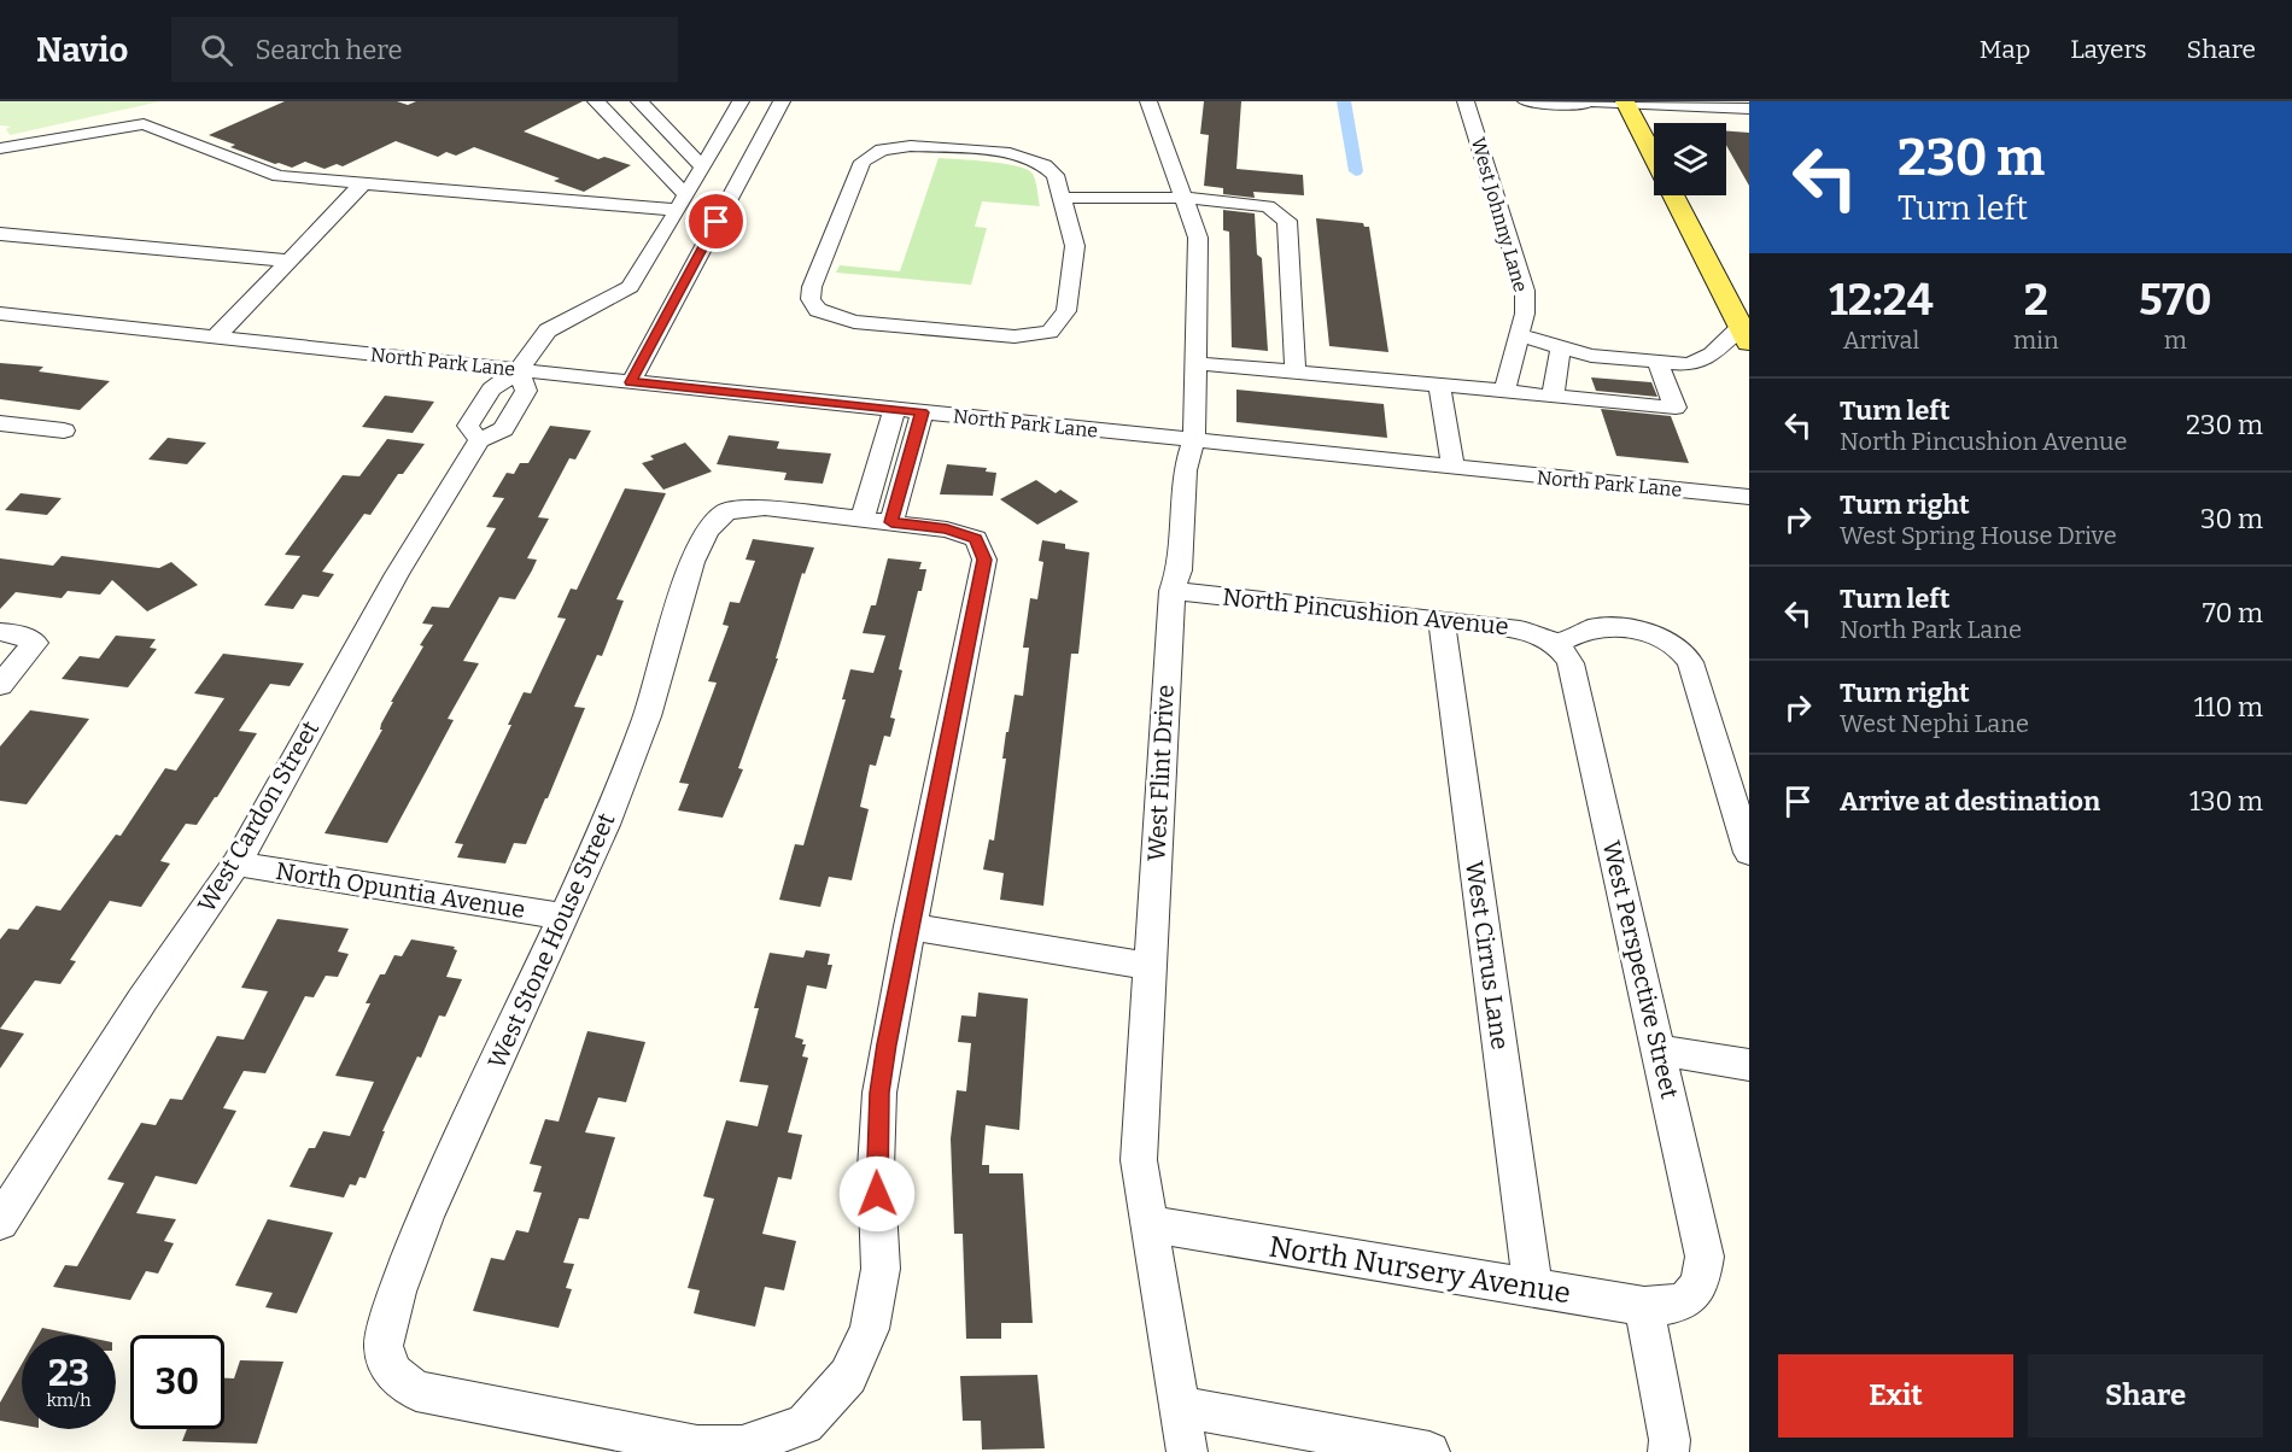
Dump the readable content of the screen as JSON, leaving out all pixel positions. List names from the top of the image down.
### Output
{
  "streets": {
    "street": [
      "West Johnny Lane",
      "North Park Lane",
      "North Pincushion Avenue",
      "West Flint Drive",
      "West Cardon Street",
      "North Opuntia Avenue",
      "West Stone House Street",
      "West Cirrus Lane",
      "West Perspective Street",
      "North Nursery Avenue"
    ]
  },
  "crossings": [
    ["North Park Lane", "West Flint Drive"],
    ["North Park Lane", "West Cardon Street"],
    ["North Pincushion Avenue", "West Flint Drive"],
    ["North Pincushion Avenue", "West Cirrus Lane"],
    ["North Pincushion Avenue", "West Perspective Street"],
    ["West Flint Drive", "North Nursery Avenue"],
    ["West Cardon Street", "North Opuntia Avenue"],
    ["North Opuntia Avenue", "West Stone House Street"],
    ["West Cirrus Lane", "North Nursery Avenue"],
    ["West Perspective Street", "North Nursery Avenue"]
  ],
  "page": {
    "header": "Navio",
    "search": "Search here",
    "nav": ["Map", "Layers", "Share"],
    "turn": ["230 m", "Turn left"],
    "eta": [
      "12:24",
      "Arrival",
      "2",
      "min",
      "570",
      "m"
    ],
    "list": [
      {
        "name": "Turn left",
        "note": "North Pincushion Avenue",
        "value": "230 m"
      },
      {
        "name": "Turn right",
        "note": "West Spring House Drive",
        "value": "30 m"
      },
      {
        "name": "Turn left",
        "note": "North Park Lane",
        "value": "70 m"
      },
      {
        "name": "Turn right",
        "note": "West Nephi Lane",
        "value": "110 m"
      },
      {
        "name": "Arrive at destination",
        "value": "130 m"
      }
    ],
    "speed": "23 km/h",
    "limit": "30",
    "buttons": ["Exit", "Share"]
  }
}
